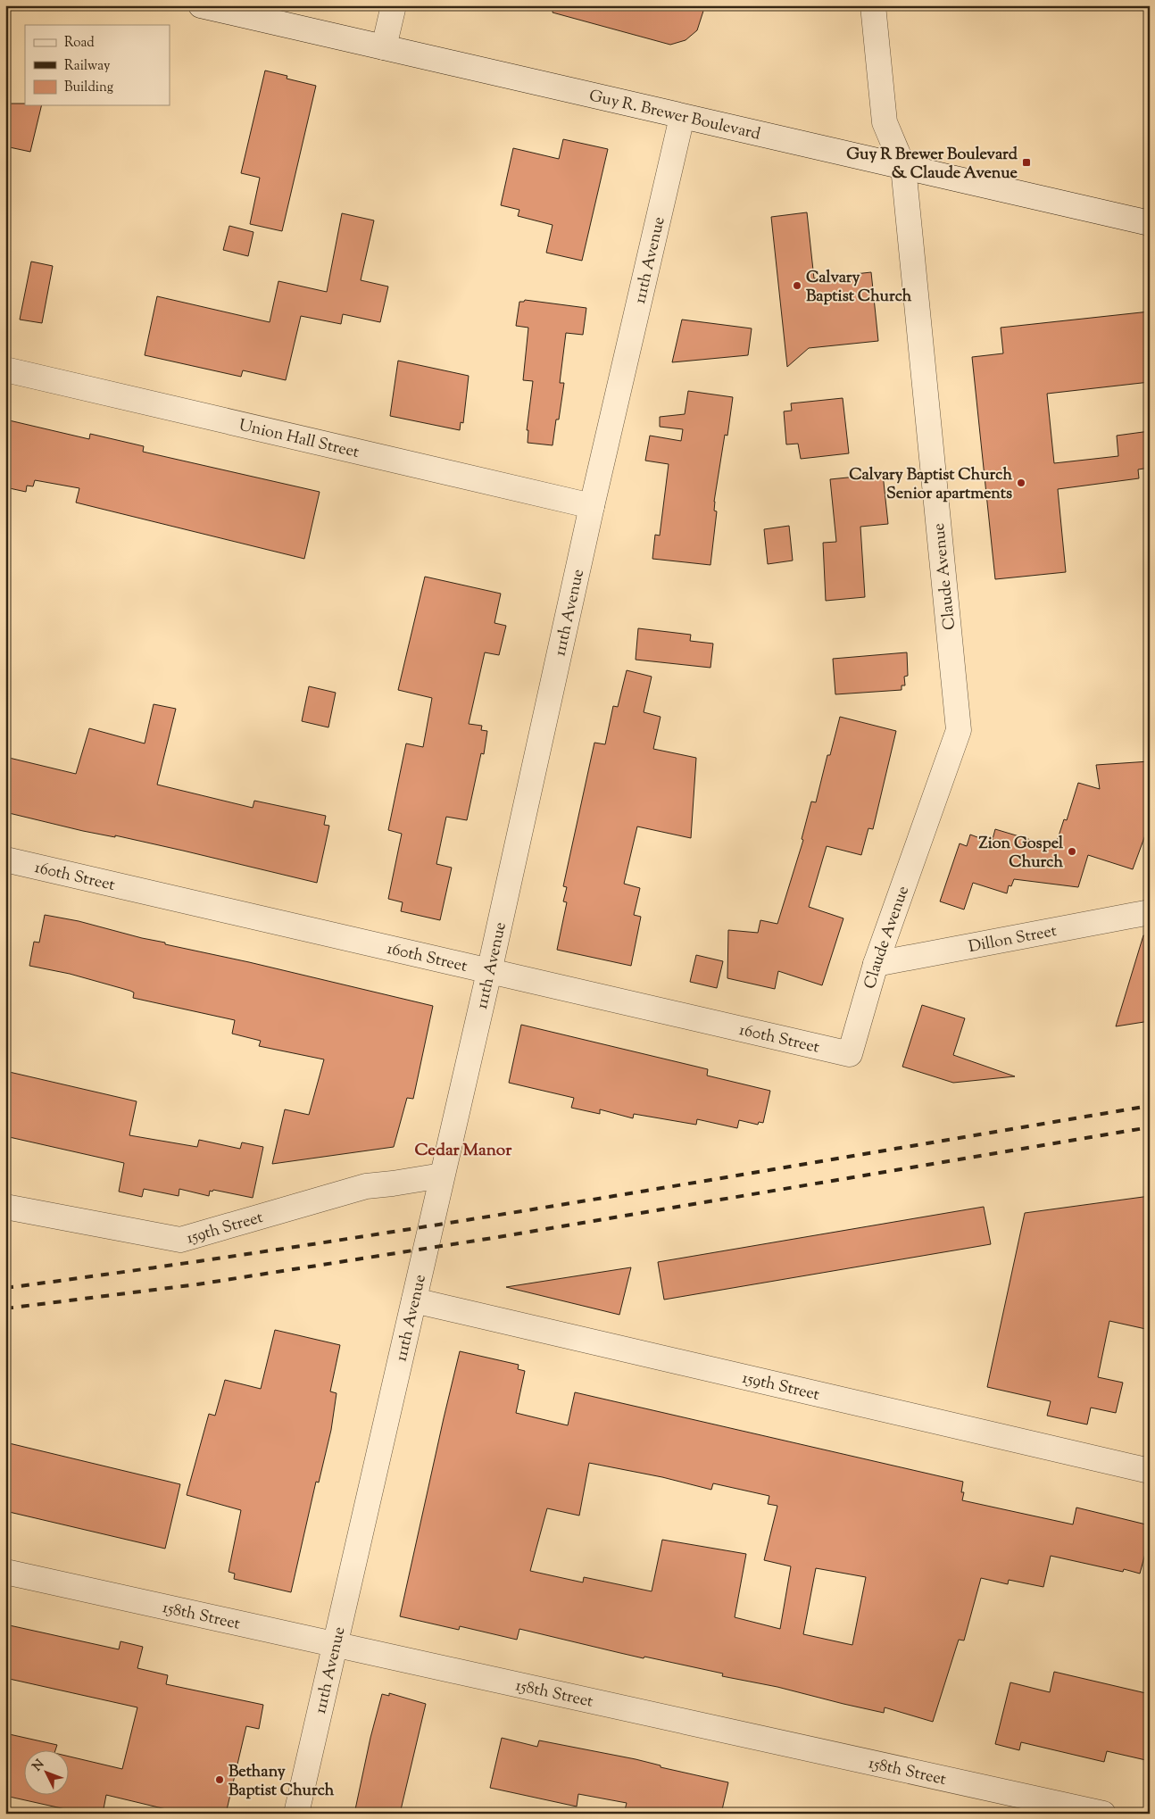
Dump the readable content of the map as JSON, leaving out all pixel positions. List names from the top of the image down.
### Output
{
  "streets": {
    "street": [
      "Guy R. Brewer Boulevard",
      "111th Avenue",
      "Union Hall Street",
      "Claude Avenue",
      "160th Street",
      "Dillon Street",
      "159th Street",
      "158th Street"
    ]
  },
  "crossings": [
    ["Guy R. Brewer Boulevard", "111th Avenue"],
    ["Guy R. Brewer Boulevard", "Claude Avenue"],
    ["111th Avenue", "Union Hall Street"],
    ["111th Avenue", "160th Street"],
    ["111th Avenue", "159th Street"],
    ["111th Avenue", "158th Street"],
    ["Claude Avenue", "160th Street"],
    ["Claude Avenue", "Dillon Street"]
  ],
  "districts": ["Cedar Manor"],
  "places": {
    "transit": ["Guy R Brewer Boulevard & Claude Avenue"],
    "other": [
      "Calvary Baptist Church",
      "Calvary Baptist Church Senior apartments",
      "Zion Gospel Church",
      "Bethany Baptist Church"
    ]
  },
  "legend": ["Road", "Railway", "Building"],
  "north": "top left"
}
